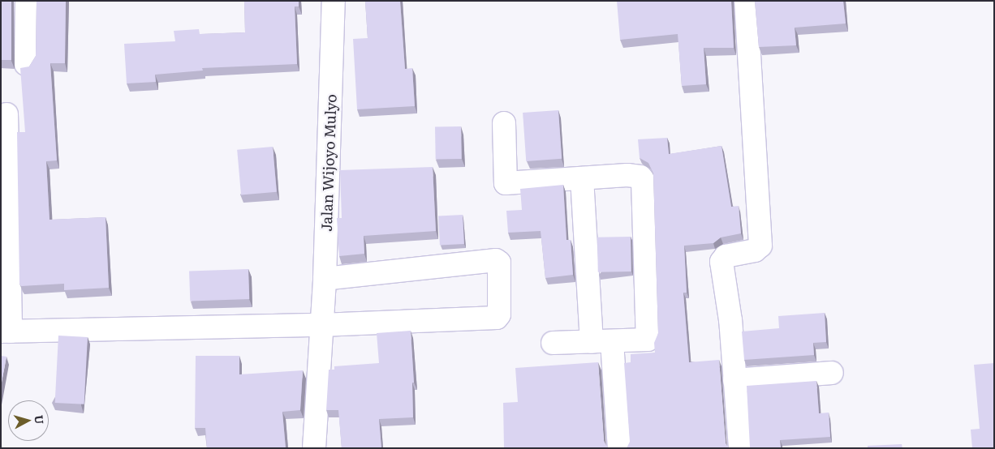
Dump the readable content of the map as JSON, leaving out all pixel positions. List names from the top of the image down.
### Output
{
  "streets": {
    "street": ["Jalan Wijoyo Mulyo"]
  },
  "north": "right"
}
